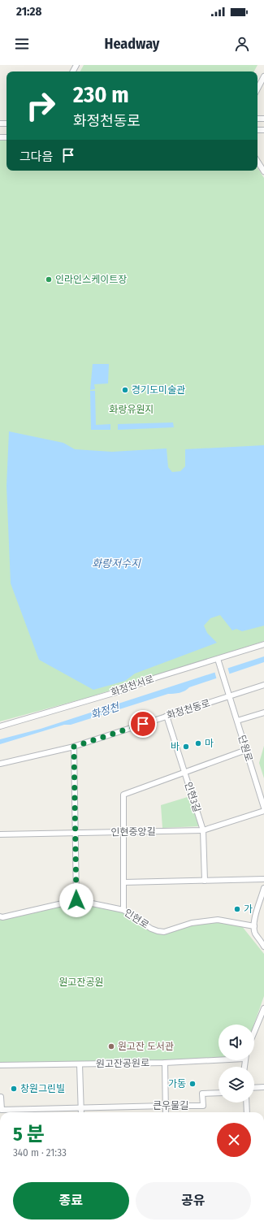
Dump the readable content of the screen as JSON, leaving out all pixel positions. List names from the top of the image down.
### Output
{
  "streets": {
    "street": [
      "화정천서로",
      "화정천동로",
      "단원로",
      "인현3길",
      "인현중앙길",
      "인현로",
      "원고잔공원로",
      "큰우물길"
    ]
  },
  "crossings": [
    ["화정천서로", "단원로"],
    ["화정천동로", "단원로"],
    ["화정천동로", "인현3길"],
    ["인현3길", "인현중앙길"]
  ],
  "water": ["화랑저수지", "화정천"],
  "parks": ["화랑유원지", "원고잔공원"],
  "places": [
    "인라인스케이트장",
    "경기도미술관",
    "마",
    "바",
    "가",
    "원고잔 도서관",
    "가동",
    "창원그린빌"
  ],
  "page": {
    "status": "21:28",
    "header": "Headway",
    "turn": ["230 m", "화정천동로"],
    "then": "그다음",
    "heading": ["5 분", "340 m · 21:33"],
    "buttons": ["종료", "공유"]
  }
}
